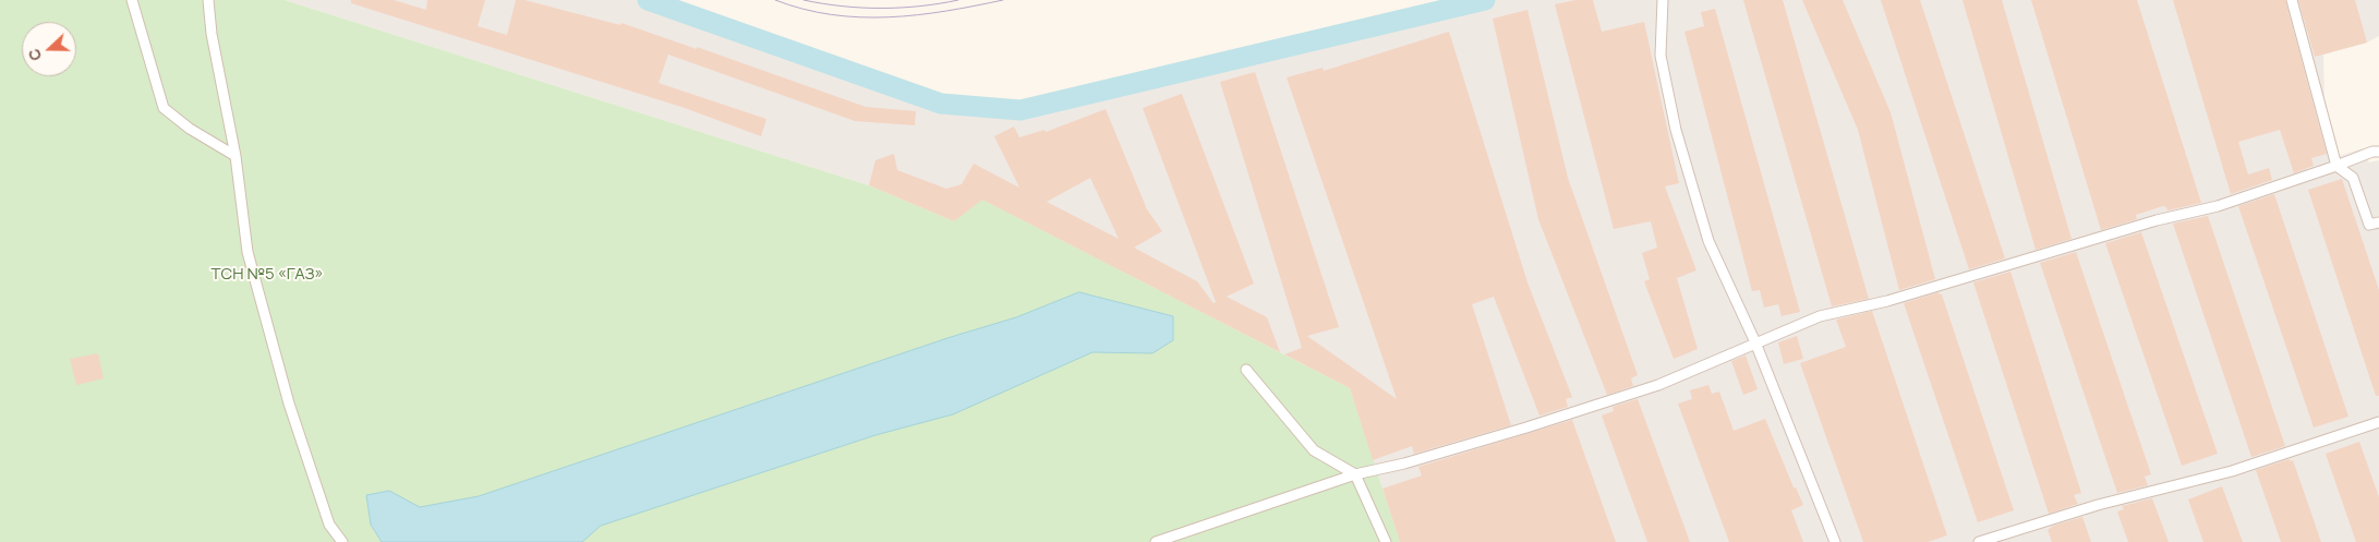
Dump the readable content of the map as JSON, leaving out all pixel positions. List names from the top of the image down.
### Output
{
  "parks": ["ТСН №5 «ГАЗ»"],
  "north": "left"
}
